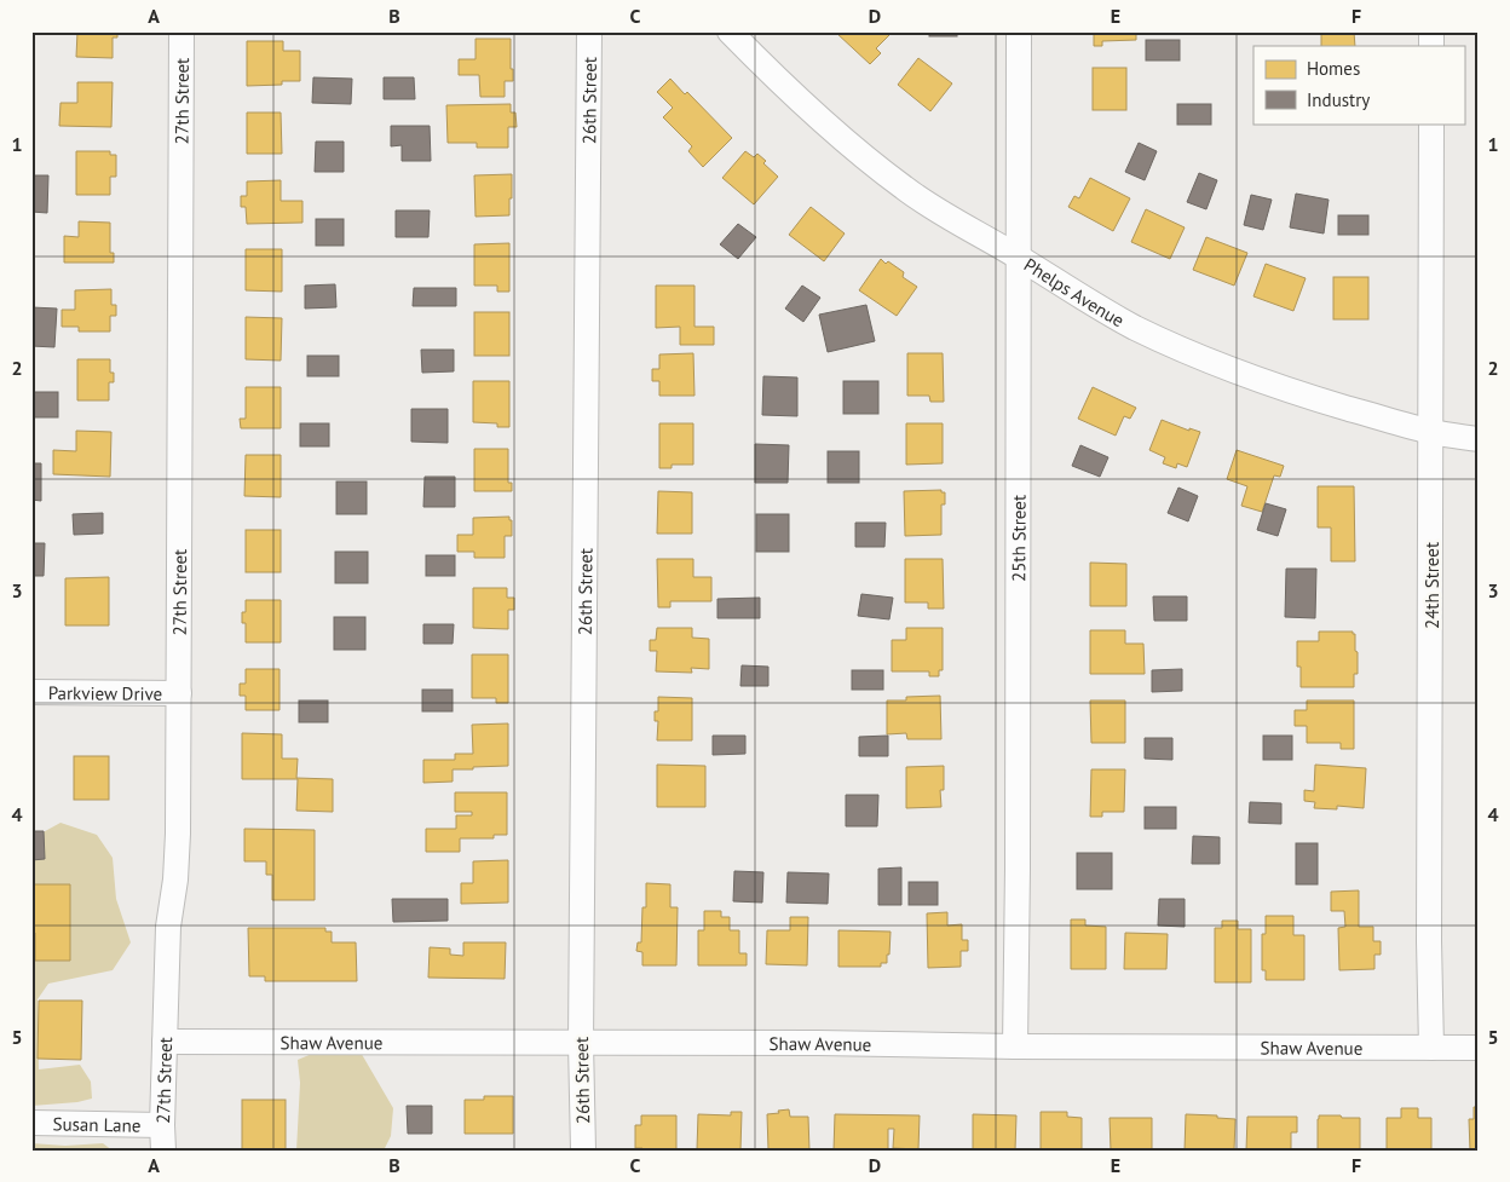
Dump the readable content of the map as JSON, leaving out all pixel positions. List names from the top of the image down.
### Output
{
  "streets": {
    "street": [
      "27th Street",
      "26th Street",
      "Phelps Avenue",
      "25th Street",
      "24th Street",
      "Parkview Drive",
      "Shaw Avenue",
      "Susan Lane"
    ]
  },
  "crossings": [
    ["27th Street", "Parkview Drive"],
    ["27th Street", "Shaw Avenue"],
    ["27th Street", "Susan Lane"],
    ["26th Street", "Shaw Avenue"],
    ["Phelps Avenue", "25th Street"],
    ["Phelps Avenue", "24th Street"],
    ["25th Street", "Shaw Avenue"],
    ["24th Street", "Shaw Avenue"]
  ],
  "legend": ["Homes", "Industry"],
  "grid": {
    "columns": [
      "A",
      "B",
      "C",
      "D",
      "E",
      "F"
    ],
    "rows": [
      "1",
      "2",
      "3",
      "4",
      "5"
    ]
  }
}
